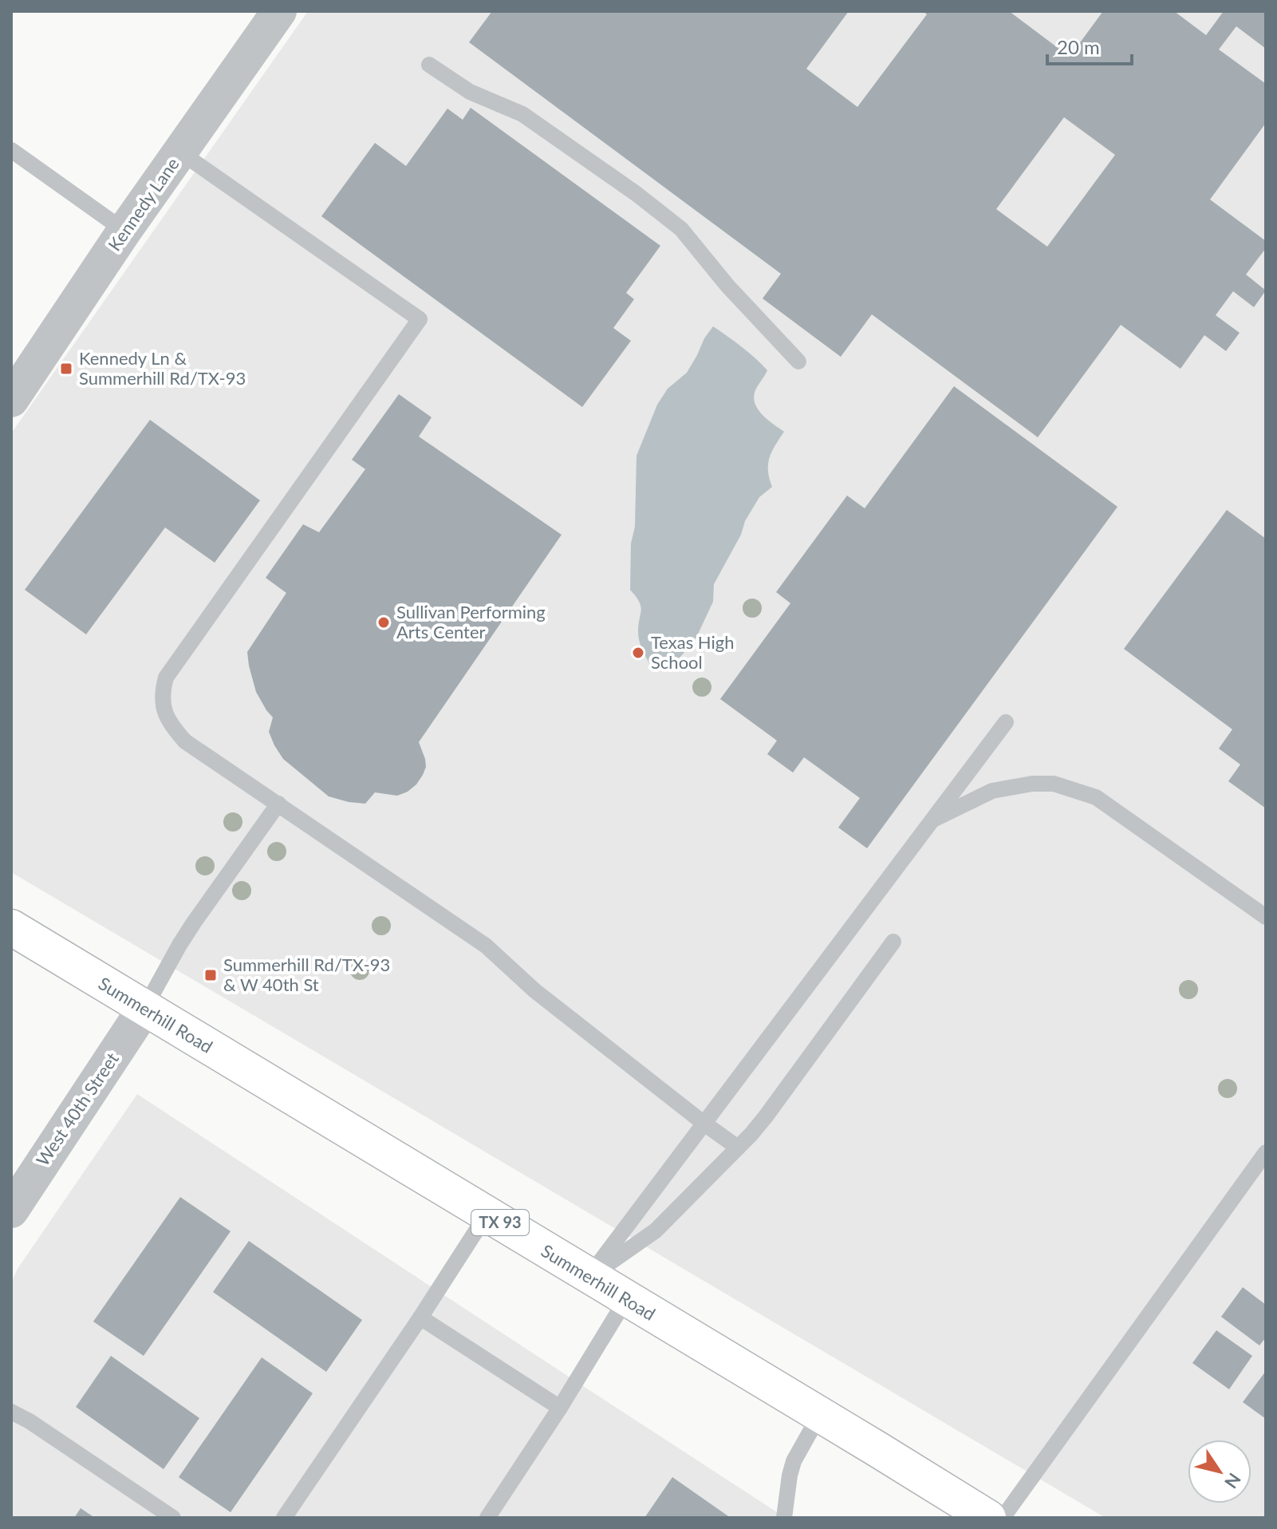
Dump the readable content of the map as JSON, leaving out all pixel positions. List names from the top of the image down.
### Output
{
  "streets": {
    "main road": ["Summerhill Road", "TX 93"],
    "street": ["Kennedy Lane", "West 40th Street"]
  },
  "crossings": [
    ["Summerhill Road", "West 40th Street"]
  ],
  "places": {
    "transit": ["Kennedy Ln & Summerhill Rd/TX-93", "Summerhill Rd/TX-93 & W 40th St"],
    "other": ["Sullivan Performing Arts Center", "Texas High School"]
  },
  "scale_bar": "20 m",
  "north": "bottom right"
}
